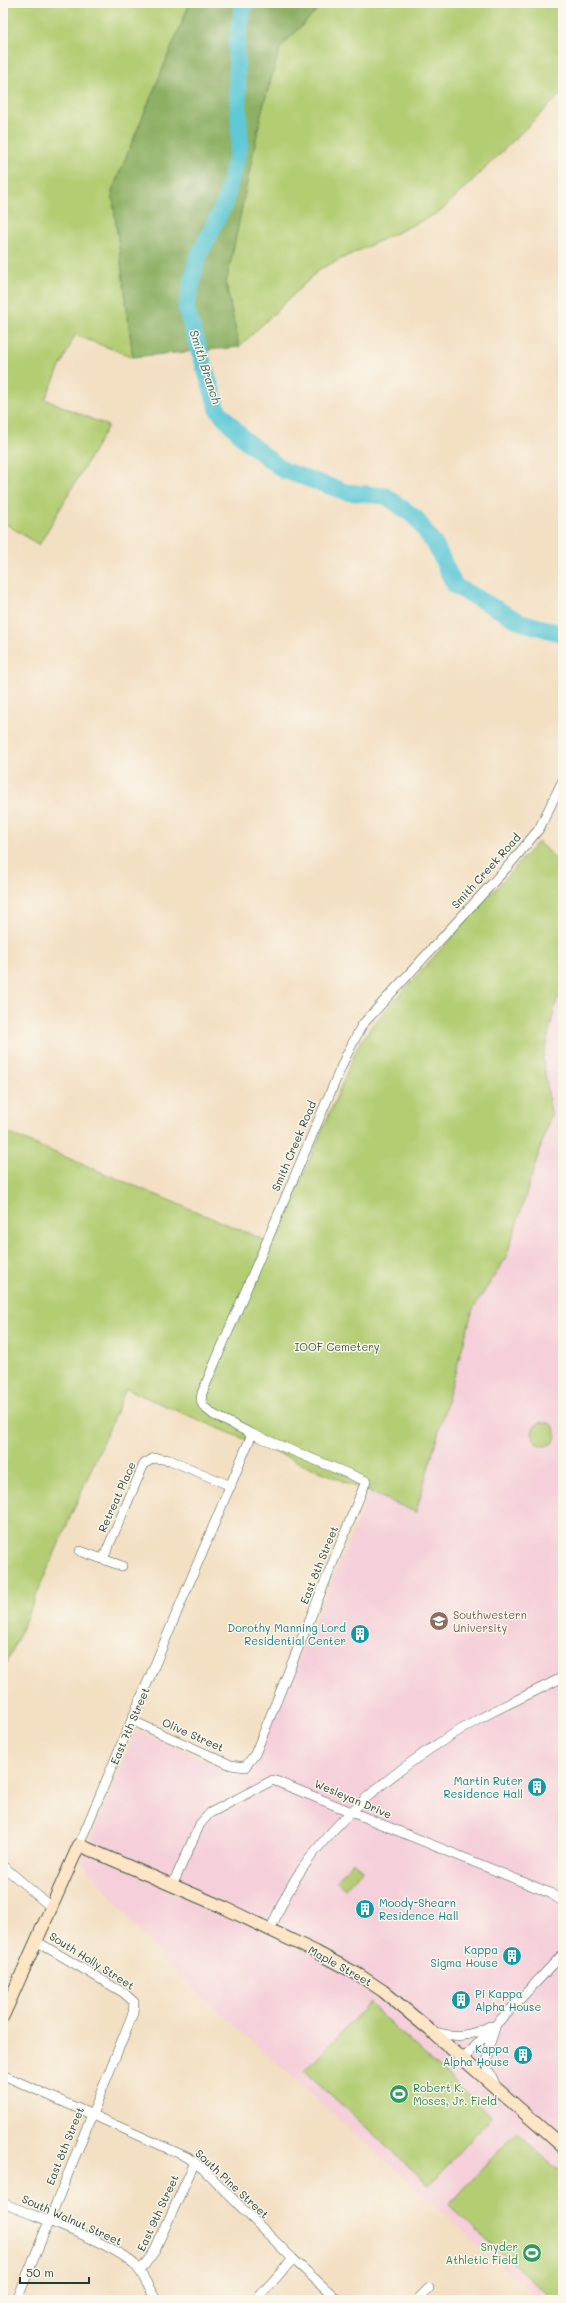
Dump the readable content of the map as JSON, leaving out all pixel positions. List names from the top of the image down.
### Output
{
  "streets": {
    "street": [
      "Smith Creek Road",
      "Retreat Place",
      "East 8th Street",
      "East 7th Street",
      "Olive Street",
      "Wesleyan Drive",
      "South Holly Street",
      "Maple Street",
      "South Pine Street",
      "East 9th Street",
      "South Walnut Street"
    ]
  },
  "crossings": [
    ["Smith Creek Road", "East 8th Street"],
    ["Smith Creek Road", "East 7th Street"],
    ["Retreat Place", "East 7th Street"],
    ["East 8th Street", "Olive Street"],
    ["East 8th Street", "South Holly Street"],
    ["East 8th Street", "South Pine Street"],
    ["East 8th Street", "South Walnut Street"],
    ["East 7th Street", "Olive Street"],
    ["East 7th Street", "South Holly Street"],
    ["East 7th Street", "Maple Street"],
    ["Wesleyan Drive", "Maple Street"],
    ["South Pine Street", "East 9th Street"],
    ["East 9th Street", "South Walnut Street"]
  ],
  "water": ["Smith Branch"],
  "parks": ["IOOF Cemetery"],
  "places": {
    "school or university": ["Southwestern University"],
    "building": [
      "Dorothy Manning Lord Residential Center",
      "Martin Ruter Residence Hall",
      "Moody-Shearn Residence Hall",
      "Kappa Sigma House",
      "Pi Kappa Alpha House",
      "Kappa Alpha House"
    ],
    "sports": ["Robert K. Moses, Jr. Field", "Snyder Athletic Field"]
  },
  "scale_bar": "50 m"
}
